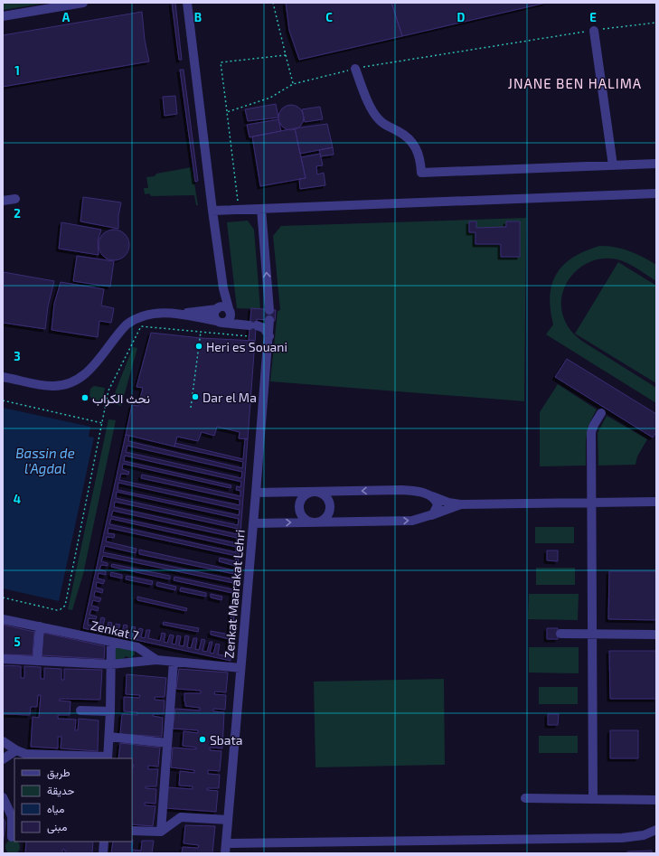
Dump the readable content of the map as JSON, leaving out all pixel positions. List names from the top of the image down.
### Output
{
  "streets": {
    "street": ["Zenkat Maarakat Lehri", "Zenkat 7"]
  },
  "crossings": [
    ["Zenkat Maarakat Lehri", "Zenkat 7"]
  ],
  "districts": ["JNANE BEN HALIMA"],
  "water": ["Bassin de l'Agdal"],
  "places": [
    "Heri es Souani",
    "Dar el Ma",
    "نحث الكراب",
    "Sbata"
  ],
  "legend": [
    "طريق",
    "حديقة",
    "مياه",
    "مبنى"
  ],
  "grid": {
    "columns": [
      "A",
      "B",
      "C",
      "D",
      "E"
    ],
    "rows": [
      "1",
      "2",
      "3",
      "4",
      "5"
    ]
  }
}
